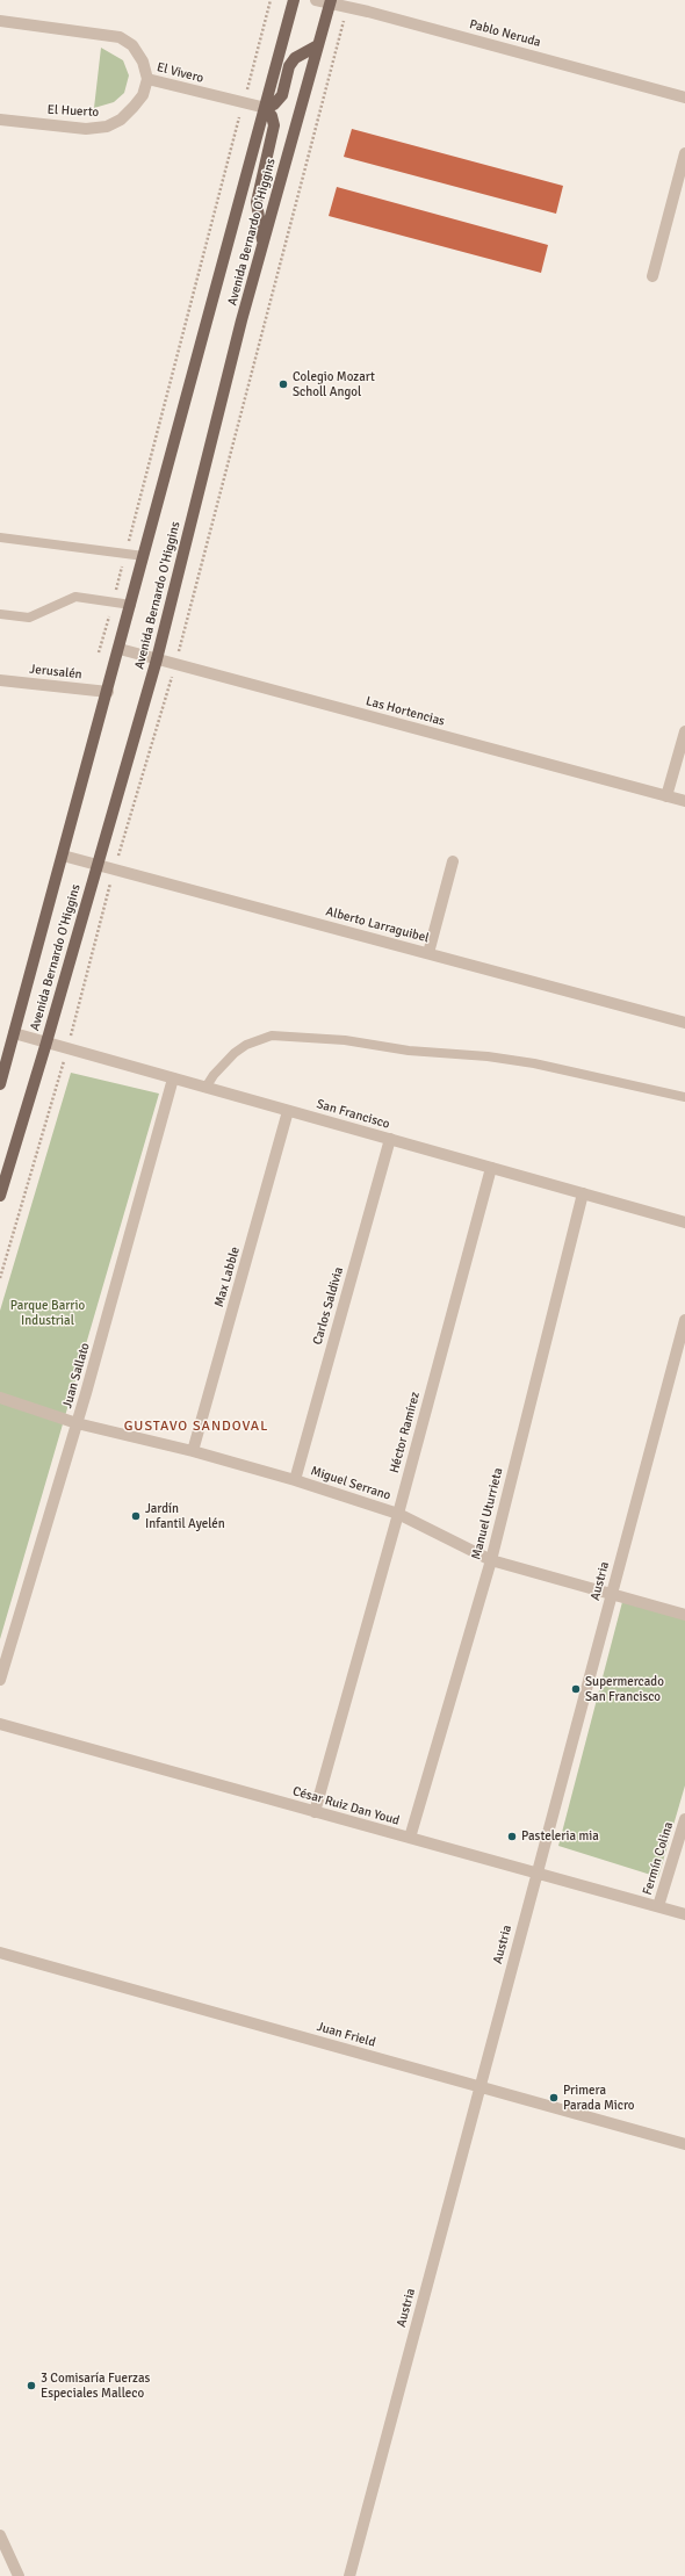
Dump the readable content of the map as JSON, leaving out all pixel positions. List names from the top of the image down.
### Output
{
  "streets": {
    "main road": ["Avenida Bernardo O'Higgins"],
    "street": [
      "Pablo Neruda",
      "El Vivero",
      "El Huerto",
      "Jerusalén",
      "Las Hortencias",
      "Alberto Larraguibel",
      "San Francisco",
      "Max Labble",
      "Carlos Saldivia",
      "Juan Sallato",
      "Héctor Ramírez",
      "Miguel Serrano",
      "Manuel Uturrieta",
      "Austria",
      "César Ruiz Dan Youd",
      "Fermín Colina",
      "Juan Frield"
    ]
  },
  "crossings": [
    ["Pablo Neruda", "Avenida Bernardo O'Higgins"],
    ["El Vivero", "El Huerto"],
    ["El Vivero", "Avenida Bernardo O'Higgins"],
    ["Avenida Bernardo O'Higgins", "Jerusalén"],
    ["Avenida Bernardo O'Higgins", "Las Hortencias"],
    ["Avenida Bernardo O'Higgins", "Alberto Larraguibel"],
    ["Avenida Bernardo O'Higgins", "San Francisco"],
    ["San Francisco", "Max Labble"],
    ["San Francisco", "Carlos Saldivia"],
    ["San Francisco", "Juan Sallato"],
    ["San Francisco", "Héctor Ramírez"],
    ["San Francisco", "Manuel Uturrieta"],
    ["Max Labble", "Miguel Serrano"],
    ["Carlos Saldivia", "Miguel Serrano"],
    ["Juan Sallato", "Miguel Serrano"],
    ["Héctor Ramírez", "Miguel Serrano"],
    ["Héctor Ramírez", "César Ruiz Dan Youd"],
    ["Miguel Serrano", "Manuel Uturrieta"],
    ["Miguel Serrano", "Austria"],
    ["Manuel Uturrieta", "César Ruiz Dan Youd"],
    ["Austria", "César Ruiz Dan Youd"],
    ["Austria", "Juan Frield"],
    ["César Ruiz Dan Youd", "Fermín Colina"]
  ],
  "districts": ["GUSTAVO SANDOVAL"],
  "parks": ["Parque Barrio Industrial"],
  "places": [
    "Colegio Mozart Scholl Angol",
    "Jardín Infantil Ayelén",
    "Supermercado San Francisco",
    "Pasteleria mia",
    "Primera Parada Micro",
    "3 Comisaría Fuerzas Especiales Malleco"
  ]
}
